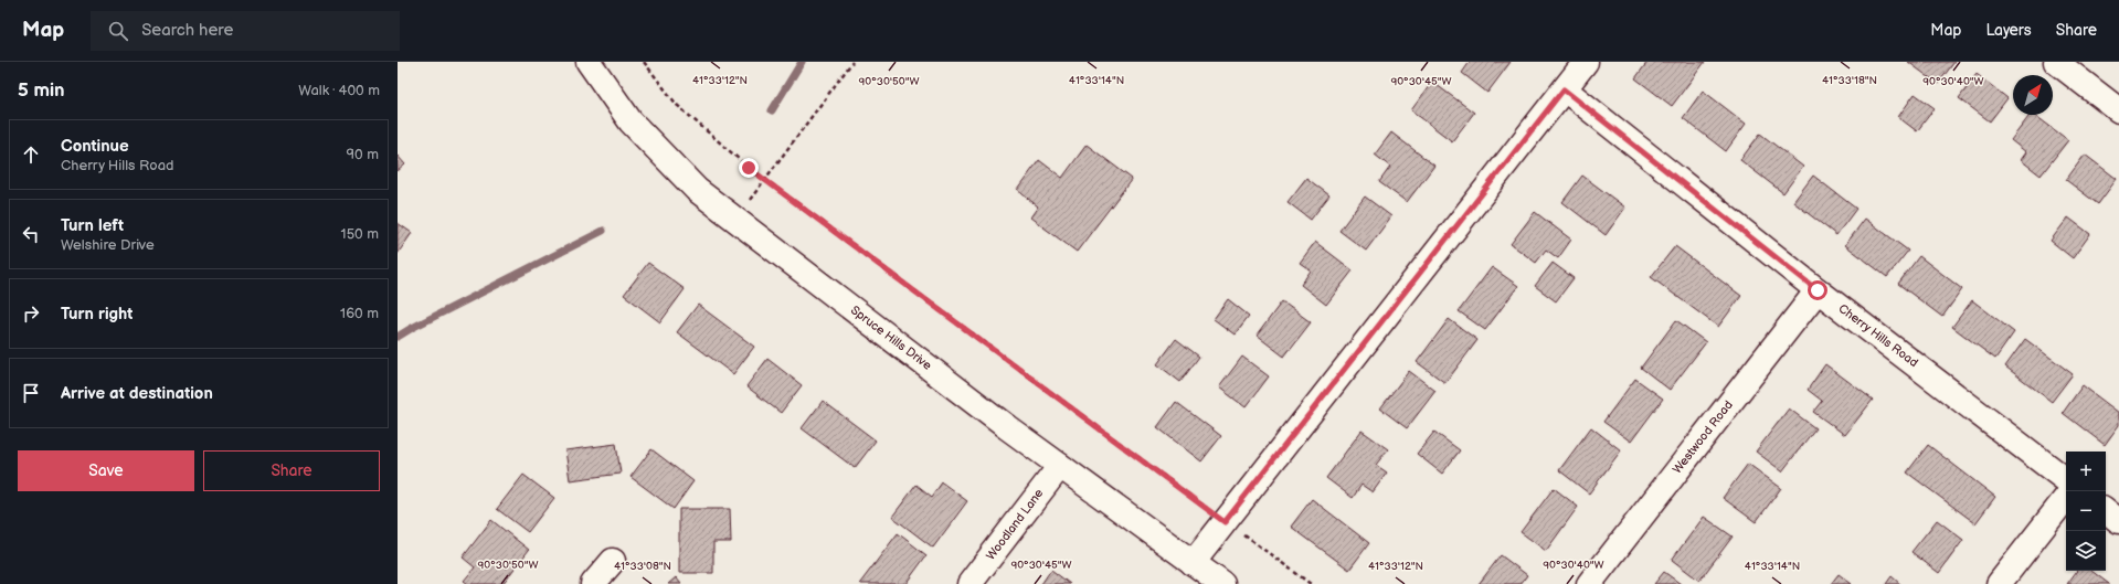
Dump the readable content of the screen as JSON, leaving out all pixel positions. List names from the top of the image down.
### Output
{
  "streets": {
    "street": [
      "Cherry Hills Road",
      "Spruce Hills Drive",
      "Westwood Road",
      "Woodland Lane"
    ]
  },
  "crossings": [
    ["Cherry Hills Road", "Westwood Road"],
    ["Spruce Hills Drive", "Woodland Lane"]
  ],
  "north": "top right",
  "page": {
    "header": "Map",
    "search": "Search here",
    "nav": ["Map", "Layers", "Share"],
    "heading": ["5 min", "Walk · 400 m"],
    "list": [
      ["Continue", "Cherry Hills Road", "90 m"],
      ["Turn left", "Welshire Drive", "150 m"],
      ["Turn right", "160 m"],
      "Arrive at destination"
    ],
    "buttons": ["Save", "Share"],
    "map_buttons": ["+", "−"]
  },
  "coordinates": [
    "41°33'12\"N",
    "41°33'14\"N",
    "41°33'18\"N",
    "90°30'50\"W",
    "90°30'45\"W",
    "90°30'40\"W",
    "41°33'08\"N"
  ]
}
